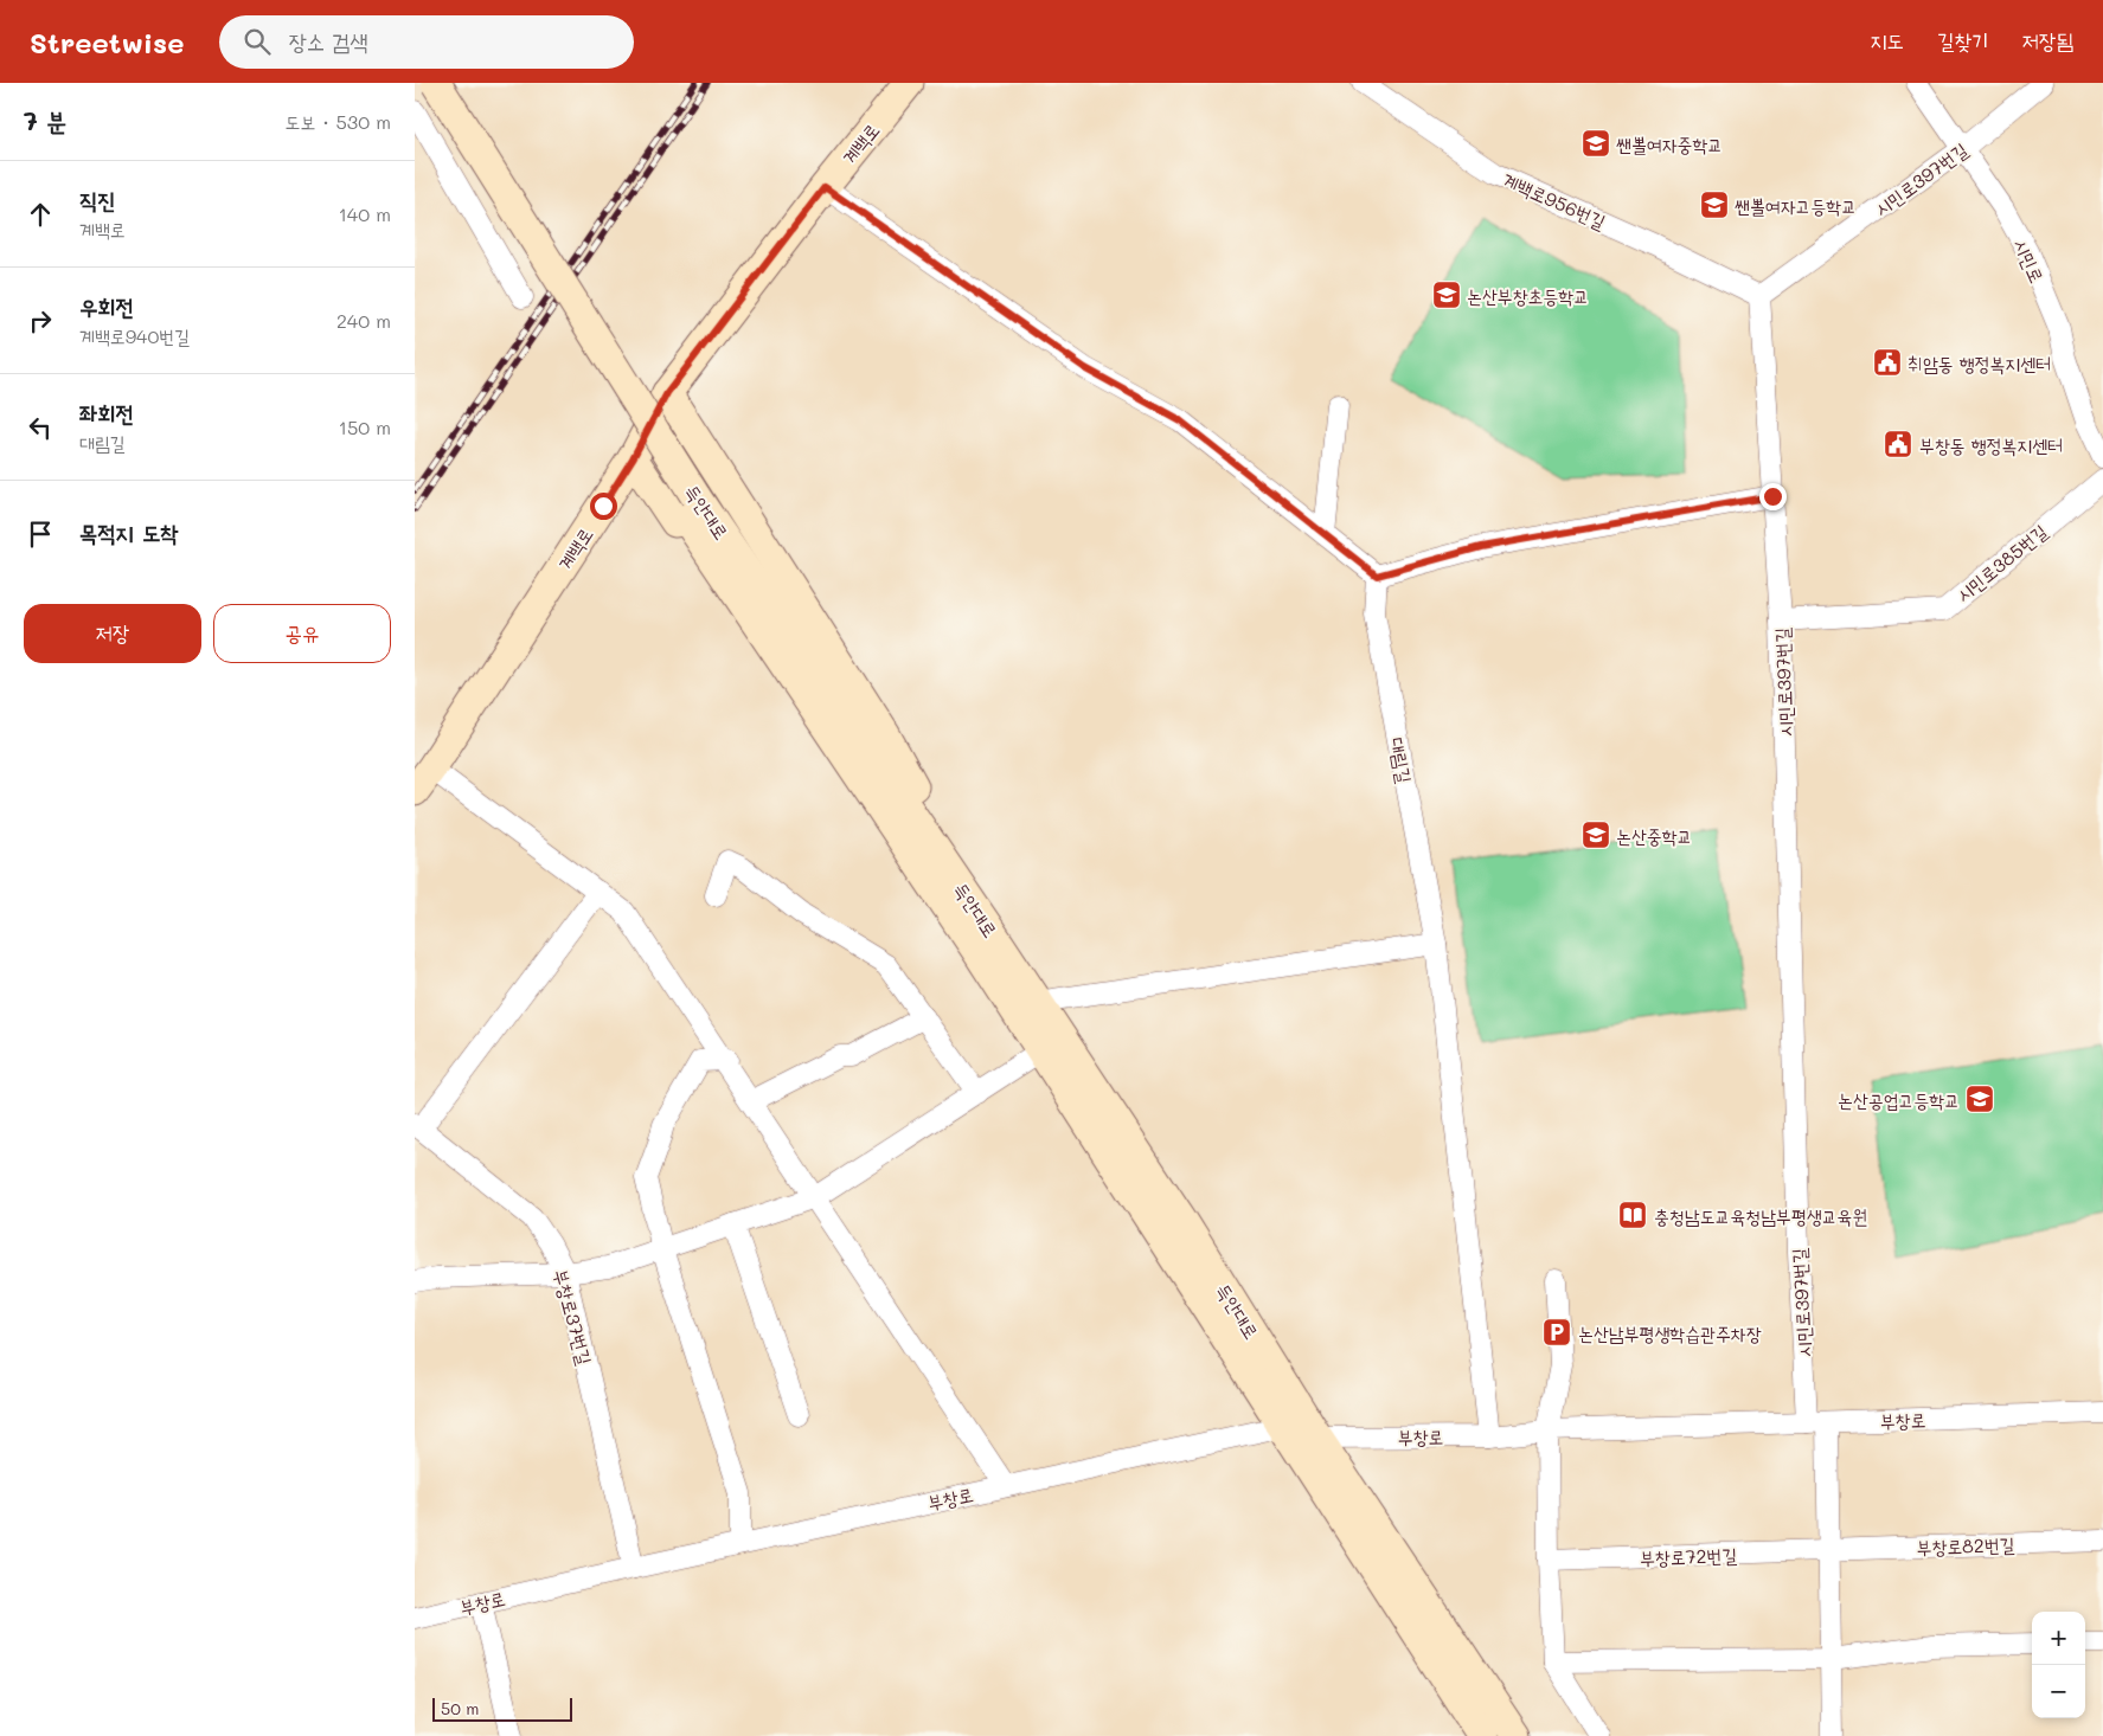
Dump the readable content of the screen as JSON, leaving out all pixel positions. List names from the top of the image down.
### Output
{
  "streets": {
    "street": [
      "계백로",
      "시민로397번길",
      "계백로956번길",
      "시민로",
      "득안대로",
      "시민로385번길",
      "대림길",
      "부창로37번길",
      "부창로",
      "부창로82번길",
      "부창로72번길"
    ]
  },
  "crossings": [
    ["시민로397번길", "계백로956번길"],
    ["시민로397번길", "시민로"],
    ["시민로397번길", "시민로385번길"],
    ["시민로397번길", "부창로"],
    ["득안대로", "부창로"],
    ["부창로37번길", "부창로"],
    ["부창로82번길", "부창로72번길"]
  ],
  "places": {
    "school or university": [
      "쌘뽈여자중학교",
      "쌘뽈여자고등학교",
      "논산부창초등학교",
      "논산중학교",
      "논산공업고등학교"
    ],
    "public building": ["취암동 행정복지센터", "부창동 행정복지센터"],
    "library": ["충청남도교육청남부평생교육원"],
    "parking": ["논산남부평생학습관주차장"]
  },
  "scale_bar": "50 m",
  "page": {
    "header": "Streetwise",
    "search": "장소 검색",
    "nav": ["지도", "길찾기", "저장됨"],
    "heading": ["7 분", "도보 · 530 m"],
    "list": [
      ["직진", "계백로", "140 m"],
      ["우회전", "계백로940번길", "240 m"],
      ["좌회전", "대림길", "150 m"],
      "목적지 도착"
    ],
    "buttons": ["저장", "공유"],
    "map_buttons": ["+", "−"],
    "scale": "50 m"
  }
}
